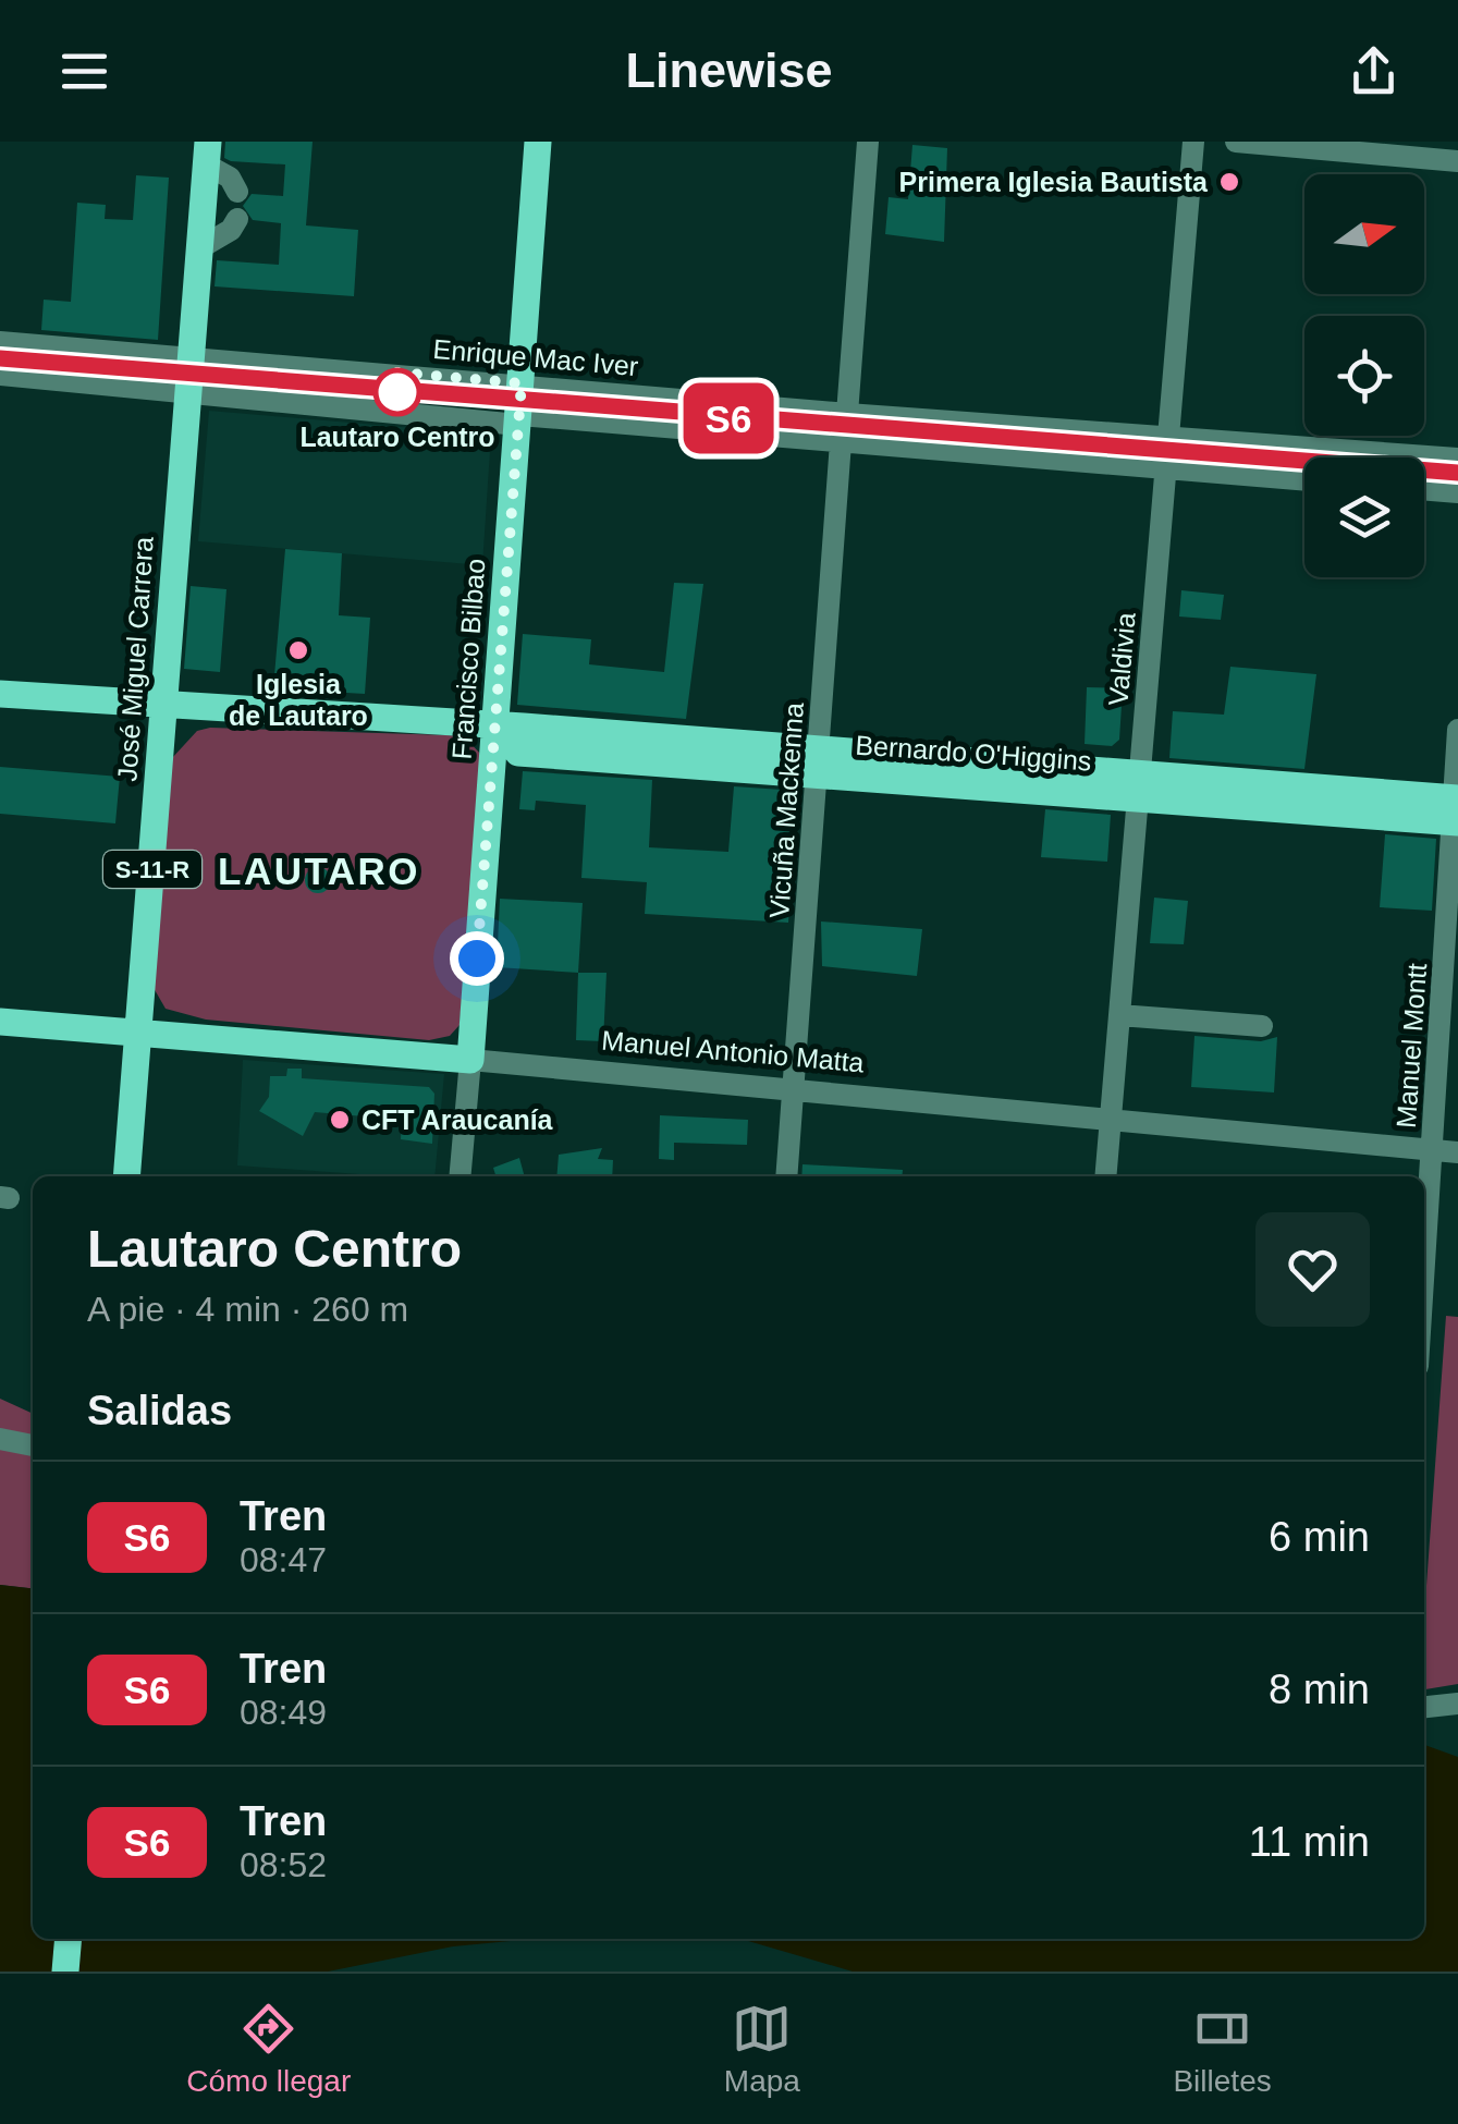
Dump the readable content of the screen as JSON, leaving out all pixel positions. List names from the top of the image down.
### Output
{
  "streets": {
    "main road": [
      "José Miguel Carrera",
      "Francisco Bilbao",
      "Bernardo O'Higgins",
      "S-11-R",
      "Manuel Antonio Matta"
    ],
    "street": [
      "Enrique Mac Iver",
      "Valdivia",
      "Vicuña Mackenna",
      "Manuel Montt"
    ]
  },
  "crossings": [
    ["Enrique Mac Iver", "José Miguel Carrera"],
    ["Enrique Mac Iver", "Francisco Bilbao"],
    ["Enrique Mac Iver", "Valdivia"],
    ["José Miguel Carrera", "Bernardo O'Higgins"],
    ["José Miguel Carrera", "Manuel Antonio Matta"],
    ["Francisco Bilbao", "Bernardo O'Higgins"],
    ["Francisco Bilbao", "Manuel Antonio Matta"],
    ["Valdivia", "Bernardo O'Higgins"],
    ["Valdivia", "Manuel Antonio Matta"],
    ["Bernardo O'Higgins", "Vicuña Mackenna"],
    ["Bernardo O'Higgins", "Manuel Montt"],
    ["Vicuña Mackenna", "Manuel Antonio Matta"],
    ["Manuel Montt", "Manuel Antonio Matta"]
  ],
  "districts": ["LAUTARO"],
  "places": [
    "Primera Iglesia Bautista",
    "Lautaro Centro",
    "Iglesia de Lautaro",
    "CFT Araucanía"
  ],
  "north": "right",
  "page": {
    "header": "Linewise",
    "on_map": "S6",
    "heading": [
      ["Lautaro Centro", "A pie · 4 min · 260 m"],
      "Salidas"
    ],
    "list": [
      {
        "mark": "S6",
        "name": "Tren",
        "note": "08:47",
        "value": "6 min"
      },
      {
        "mark": "S6",
        "name": "Tren",
        "note": "08:49",
        "value": "8 min"
      },
      {
        "mark": "S6",
        "name": "Tren",
        "note": "08:52",
        "value": "11 min"
      }
    ],
    "tabs": ["Cómo llegar", "Mapa", "Billetes"]
  }
}
